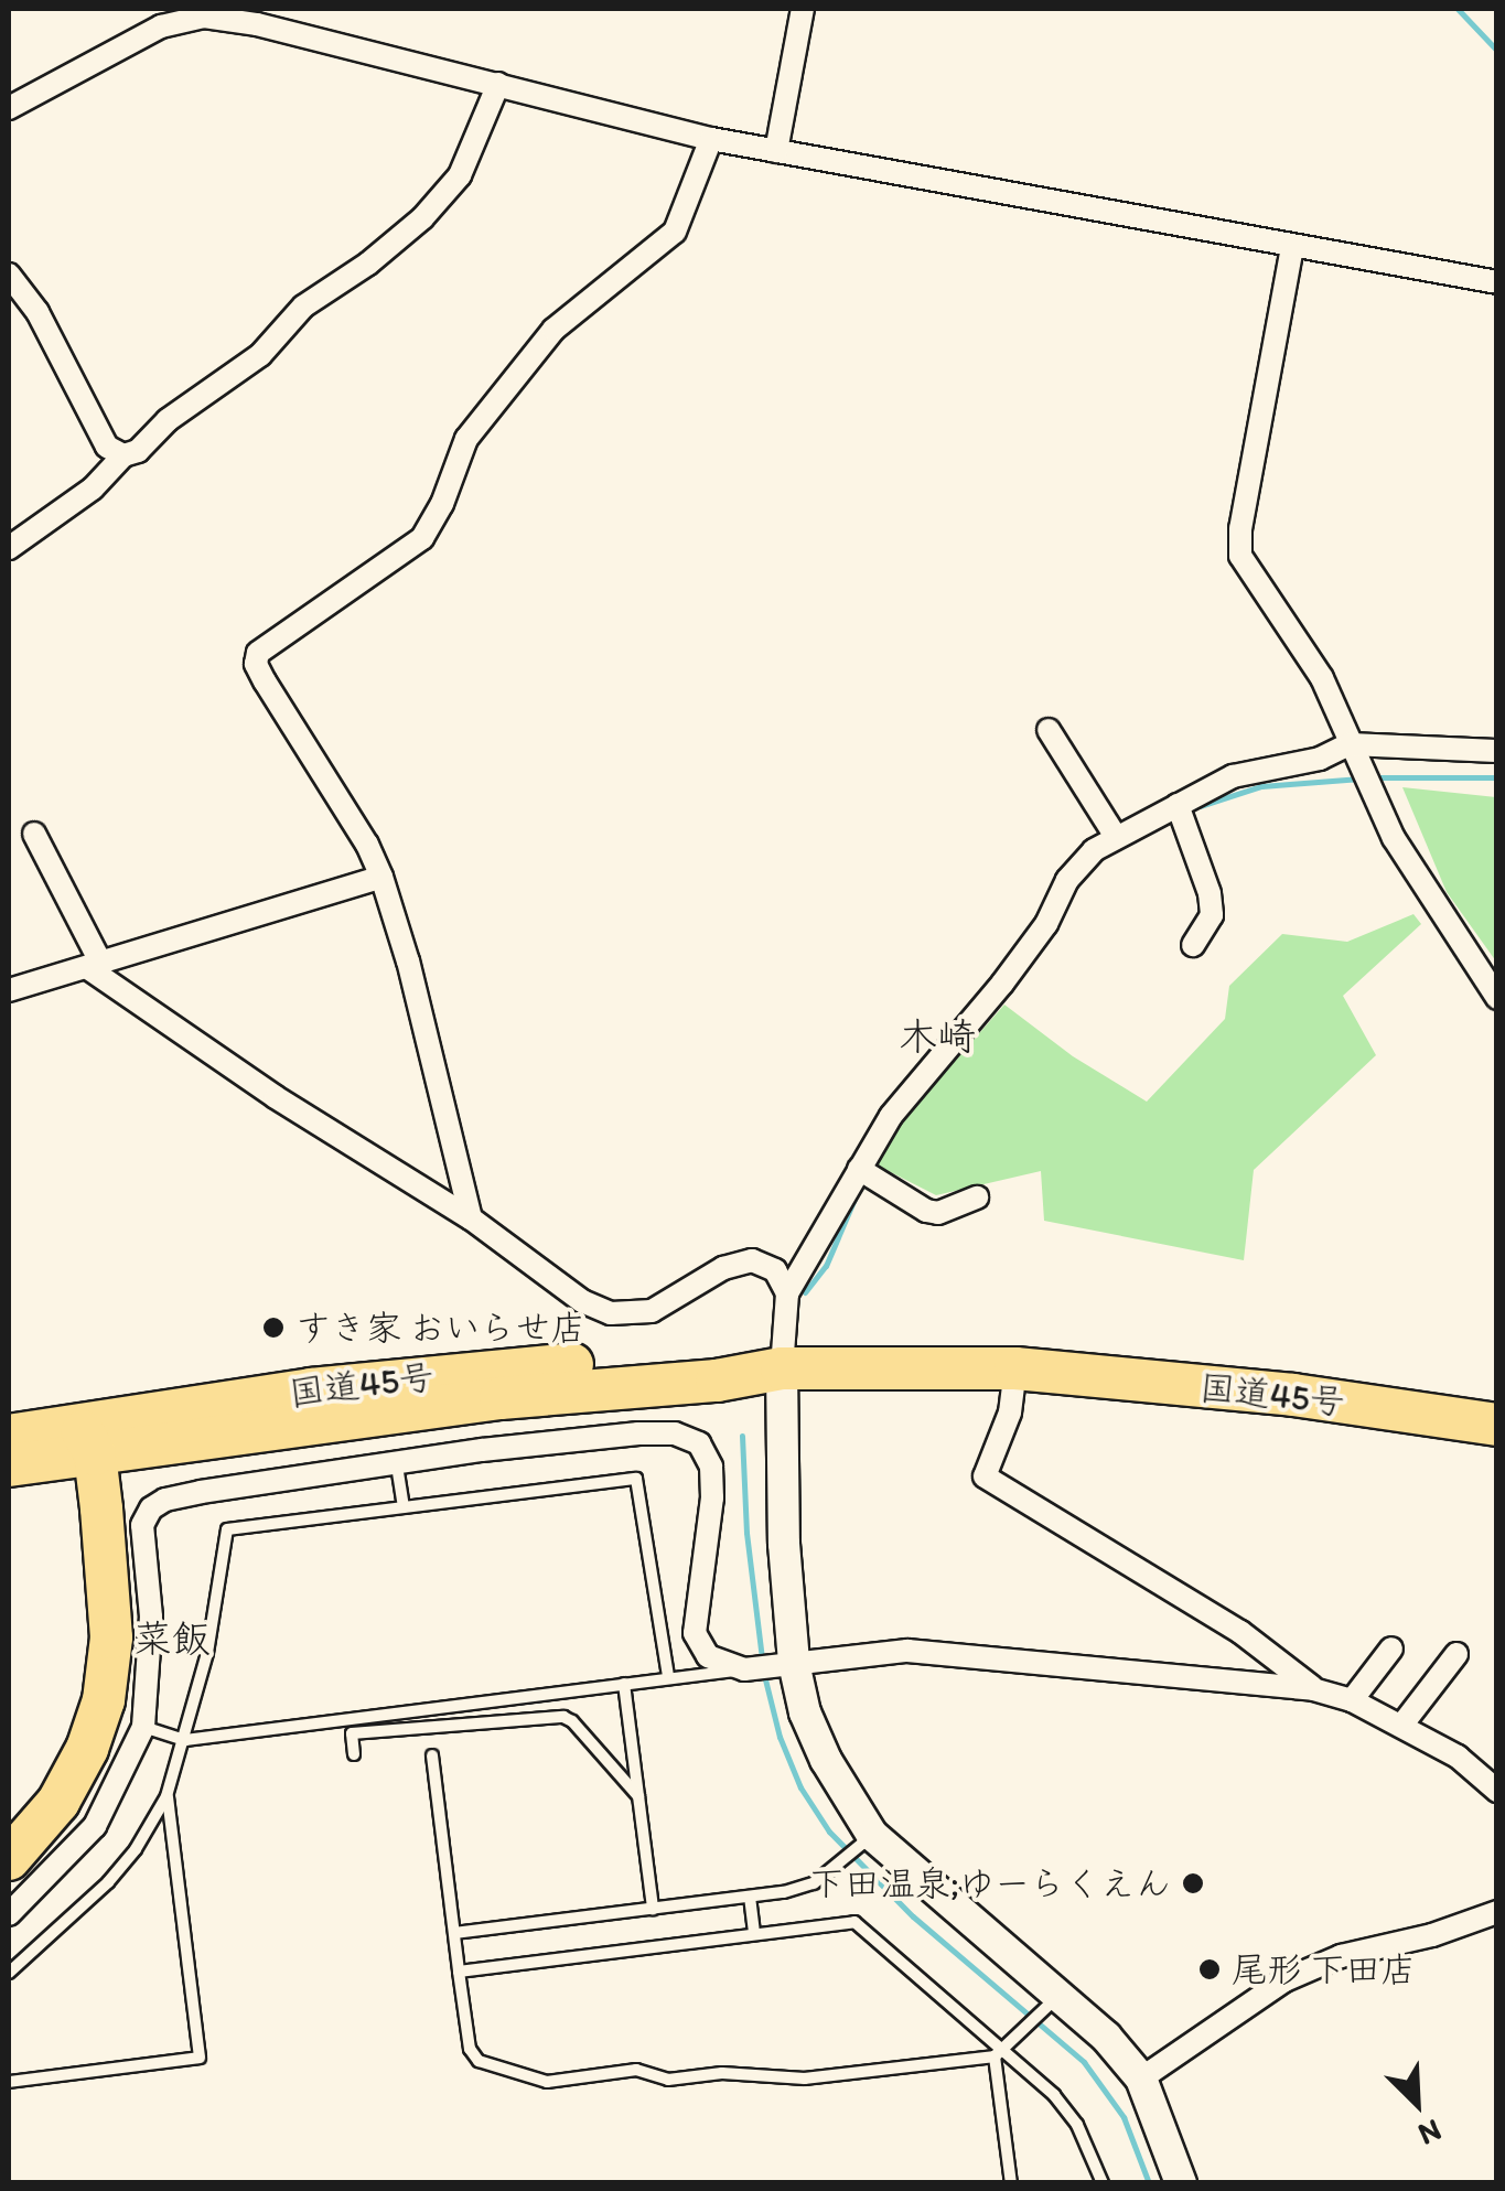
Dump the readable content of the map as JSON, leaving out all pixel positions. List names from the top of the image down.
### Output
{
  "streets": {
    "highway": ["国道45号"]
  },
  "districts": ["木崎", "菜飯"],
  "places": ["すき家 おいらせ店", "下田温泉;ゆーらくえん", "尾形 下田店"],
  "north": "bottom right"
}
